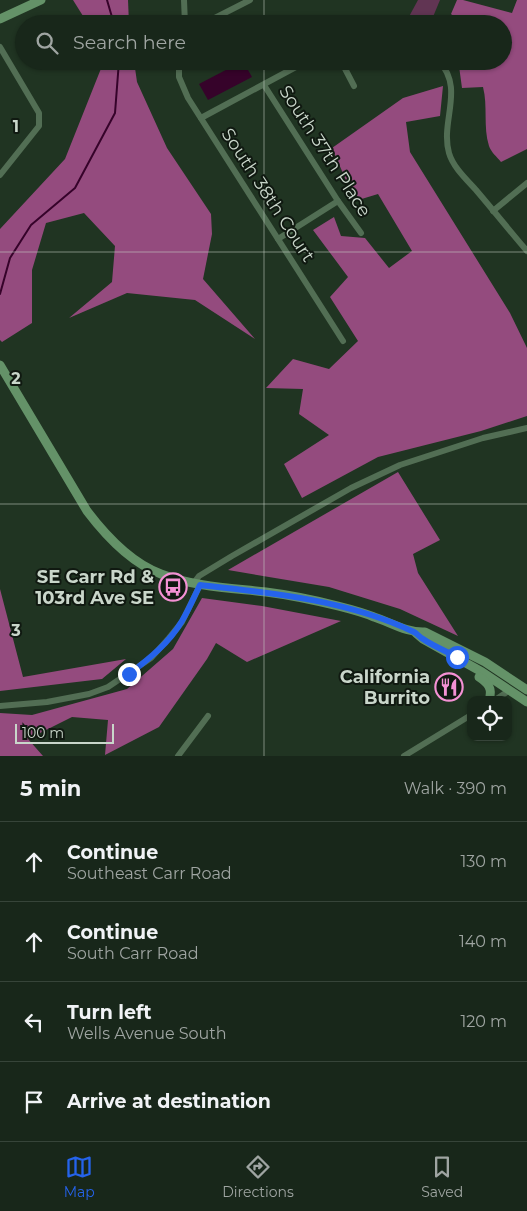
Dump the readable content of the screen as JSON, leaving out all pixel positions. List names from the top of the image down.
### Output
{
  "streets": {
    "street": ["South 37th Place", "South 38th Court"]
  },
  "places": {
    "bus stop": ["SE Carr Rd & 103rd Ave SE"],
    "restaurant": ["California Burrito"]
  },
  "scale_bar": "100 m",
  "page": {
    "search": "Search here",
    "scale": "100 m",
    "heading": ["5 min", "Walk · 390 m"],
    "list": [
      ["Continue", "Southeast Carr Road", "130 m"],
      ["Continue", "South Carr Road", "140 m"],
      ["Turn left", "Wells Avenue South", "120 m"],
      "Arrive at destination"
    ],
    "nav": ["Map", "Directions", "Saved"]
  },
  "grid": {
    "rows": ["1", "2", "3"]
  }
}
